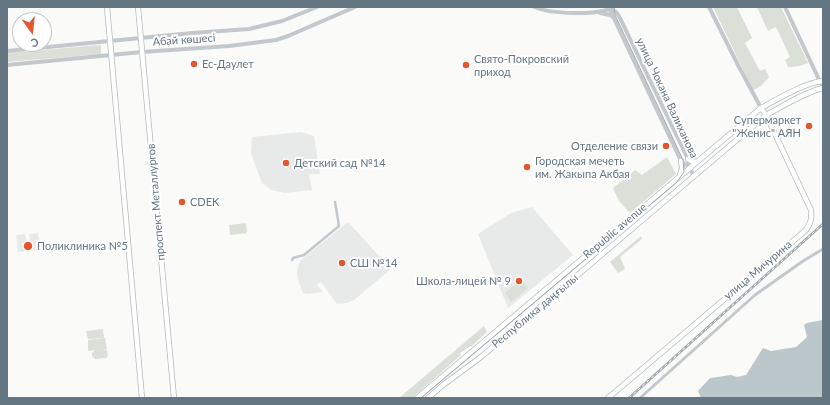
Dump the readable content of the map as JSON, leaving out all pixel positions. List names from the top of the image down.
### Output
{
  "streets": {
    "main road": [
      "проспект Металлургов",
      "Republic avenue",
      "улица Мичурина",
      "Республика даңғылы"
    ],
    "street": ["Абай көшесі", "улица Чокана Валиханова"]
  },
  "crossings": [
    ["Абай көшесі", "проспект Металлургов"],
    ["улица Чокана Валиханова", "Republic avenue"],
    ["Republic avenue", "улица Мичурина"]
  ],
  "places": [
    "Ес-Даулет",
    "Свято-Покровский приход",
    "Супермаркет \"Женис\" АЯН",
    "Отделение связи",
    "Детский сад №14",
    "Городская мечеть им. Жакыпа Акбая",
    "CDEK",
    "Поликлиника №5",
    "СШ №14",
    "Школа-лицей № 9"
  ],
  "north": "bottom"
}
